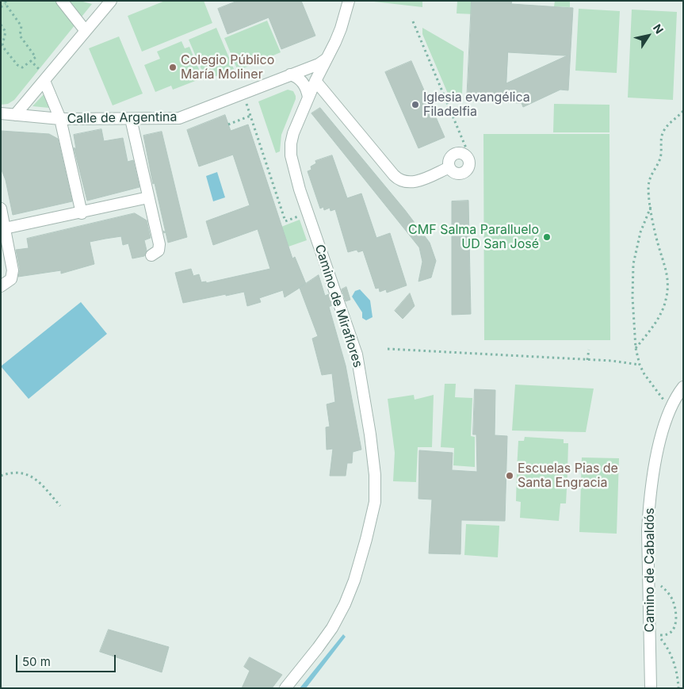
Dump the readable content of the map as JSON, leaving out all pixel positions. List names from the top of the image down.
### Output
{
  "streets": {
    "street": ["Calle de Argentina", "Camino de Miraflores", "Camino de Cabaldós"]
  },
  "crossings": [
    ["Calle de Argentina", "Camino de Miraflores"]
  ],
  "places": [
    "Colegio Público María Moliner",
    "Iglesia evangélica Filadelfia",
    "CMF Salma Paralluelo UD San José",
    "Escuelas Pias de Santa Engracia"
  ],
  "scale_bar": "50 m",
  "north": "top right"
}
